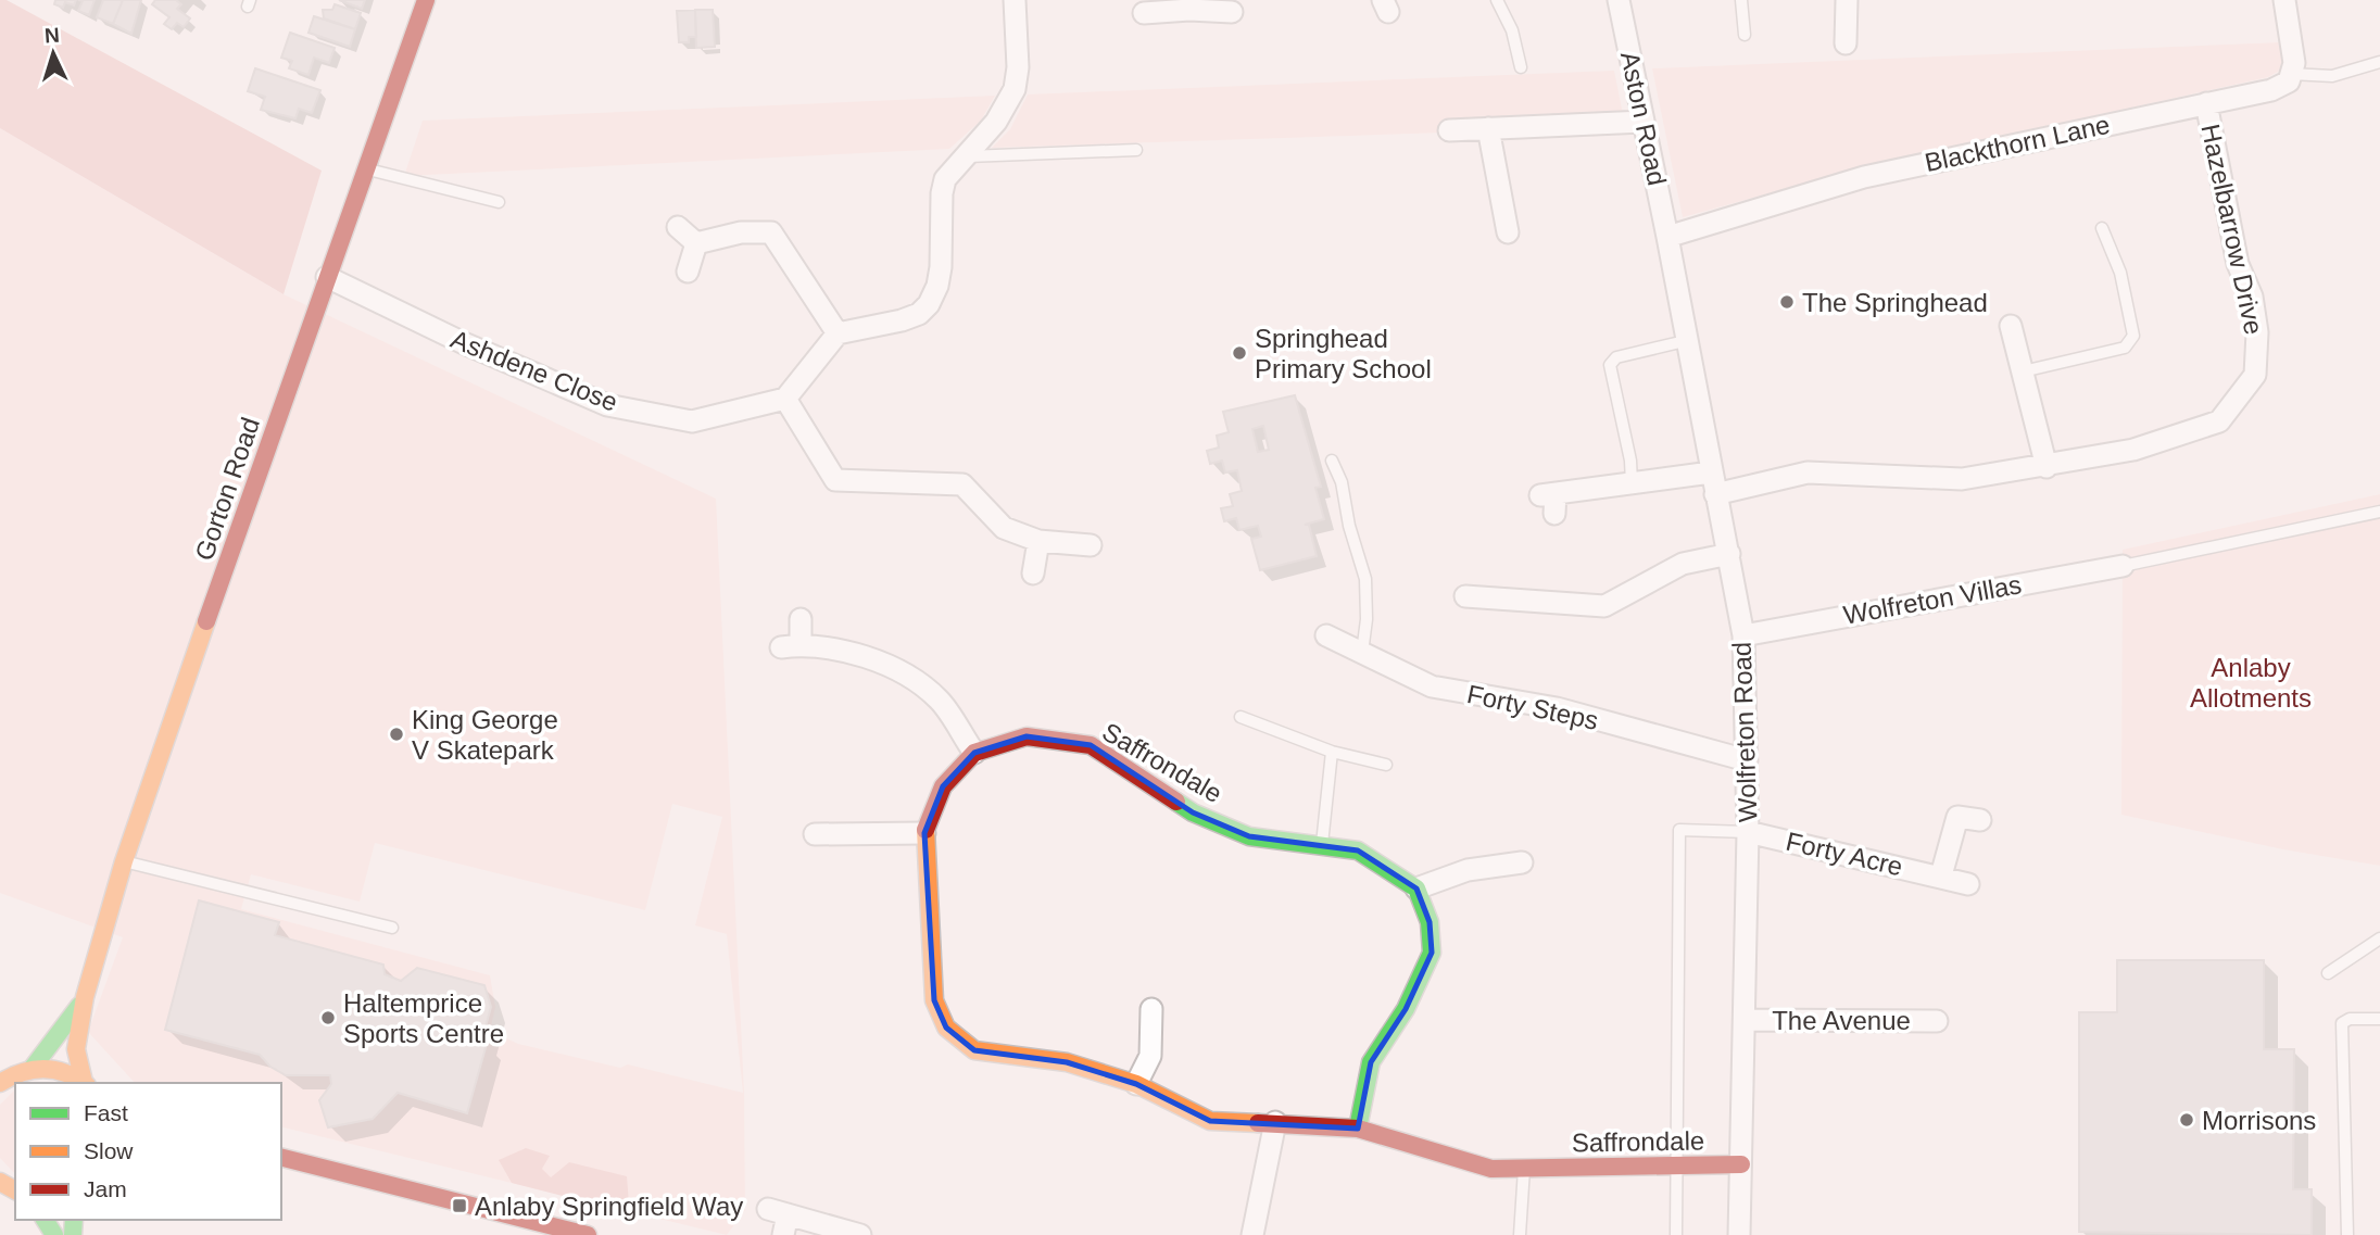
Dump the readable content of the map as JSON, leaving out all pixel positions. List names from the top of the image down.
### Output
{
  "streets": {
    "street": [
      "Aston Road",
      "Blackthorn Lane",
      "Hazelbarrow Drive",
      "Ashdene Close",
      "Gorton Road",
      "Wolfreton Villas",
      "Forty Steps",
      "Wolfreton Road",
      "Saffrondale",
      "Forty Acre",
      "The Avenue"
    ]
  },
  "crossings": [
    ["Aston Road", "Blackthorn Lane"],
    ["Aston Road", "Wolfreton Road"],
    ["Blackthorn Lane", "Hazelbarrow Drive"],
    ["Blackthorn Lane", "Wolfreton Road"],
    ["Hazelbarrow Drive", "Wolfreton Road"],
    ["Ashdene Close", "Gorton Road"],
    ["Wolfreton Villas", "Wolfreton Road"],
    ["Forty Steps", "Wolfreton Road"],
    ["Wolfreton Road", "Saffrondale"],
    ["Wolfreton Road", "Forty Acre"],
    ["Wolfreton Road", "The Avenue"]
  ],
  "parks": ["Anlaby Allotments"],
  "places": {
    "other": [
      "The Springhead",
      "Springhead Primary School",
      "King George V Skatepark",
      "Haltemprice Sports Centre",
      "Morrisons"
    ],
    "transit": ["Anlaby Springfield Way"]
  },
  "legend": ["Fast", "Slow", "Jam"],
  "north": "top"
}
